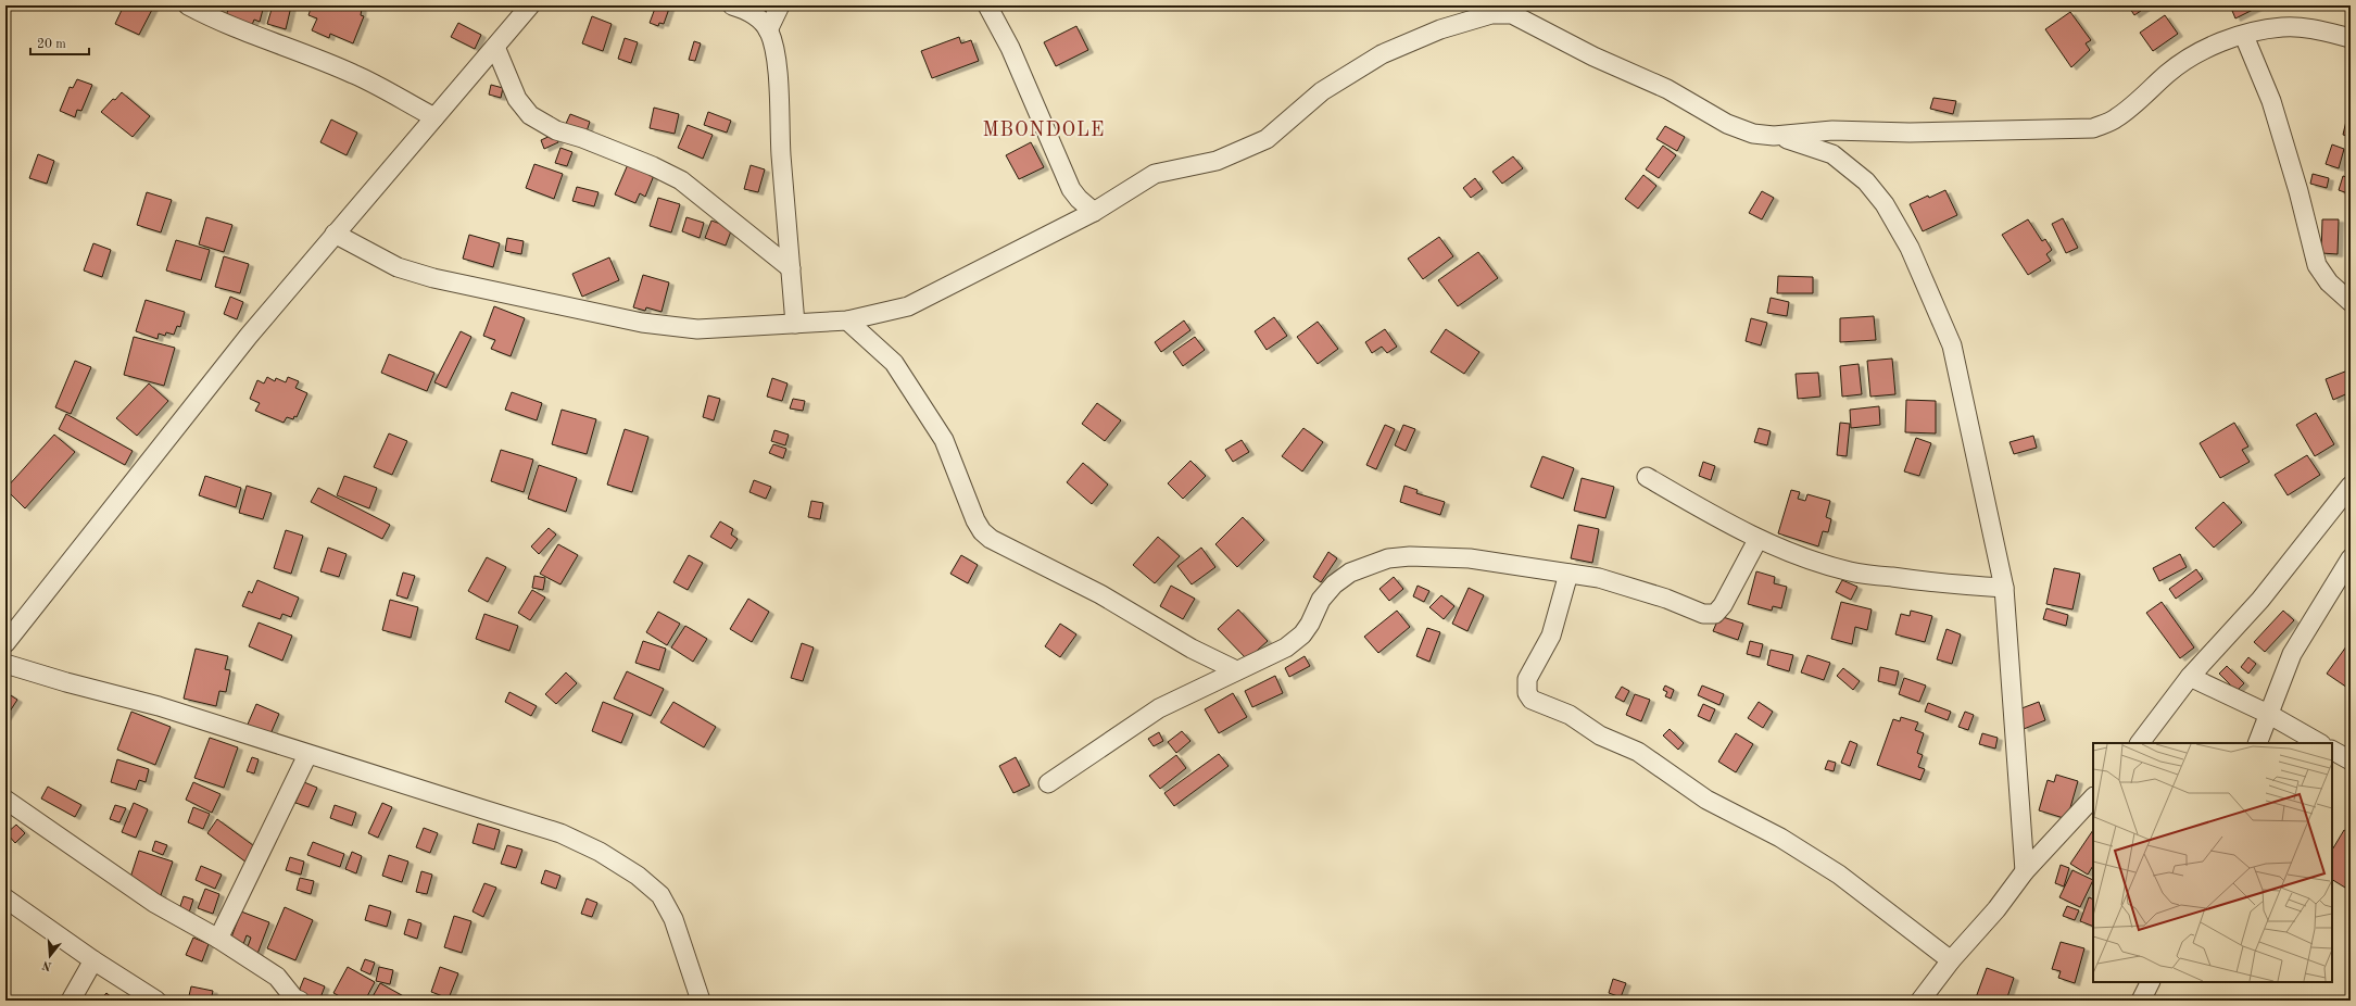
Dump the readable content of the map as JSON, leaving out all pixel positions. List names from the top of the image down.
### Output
{
  "districts": ["MBONDOLE"],
  "scale_bar": "20 m",
  "north": "bottom"
}
